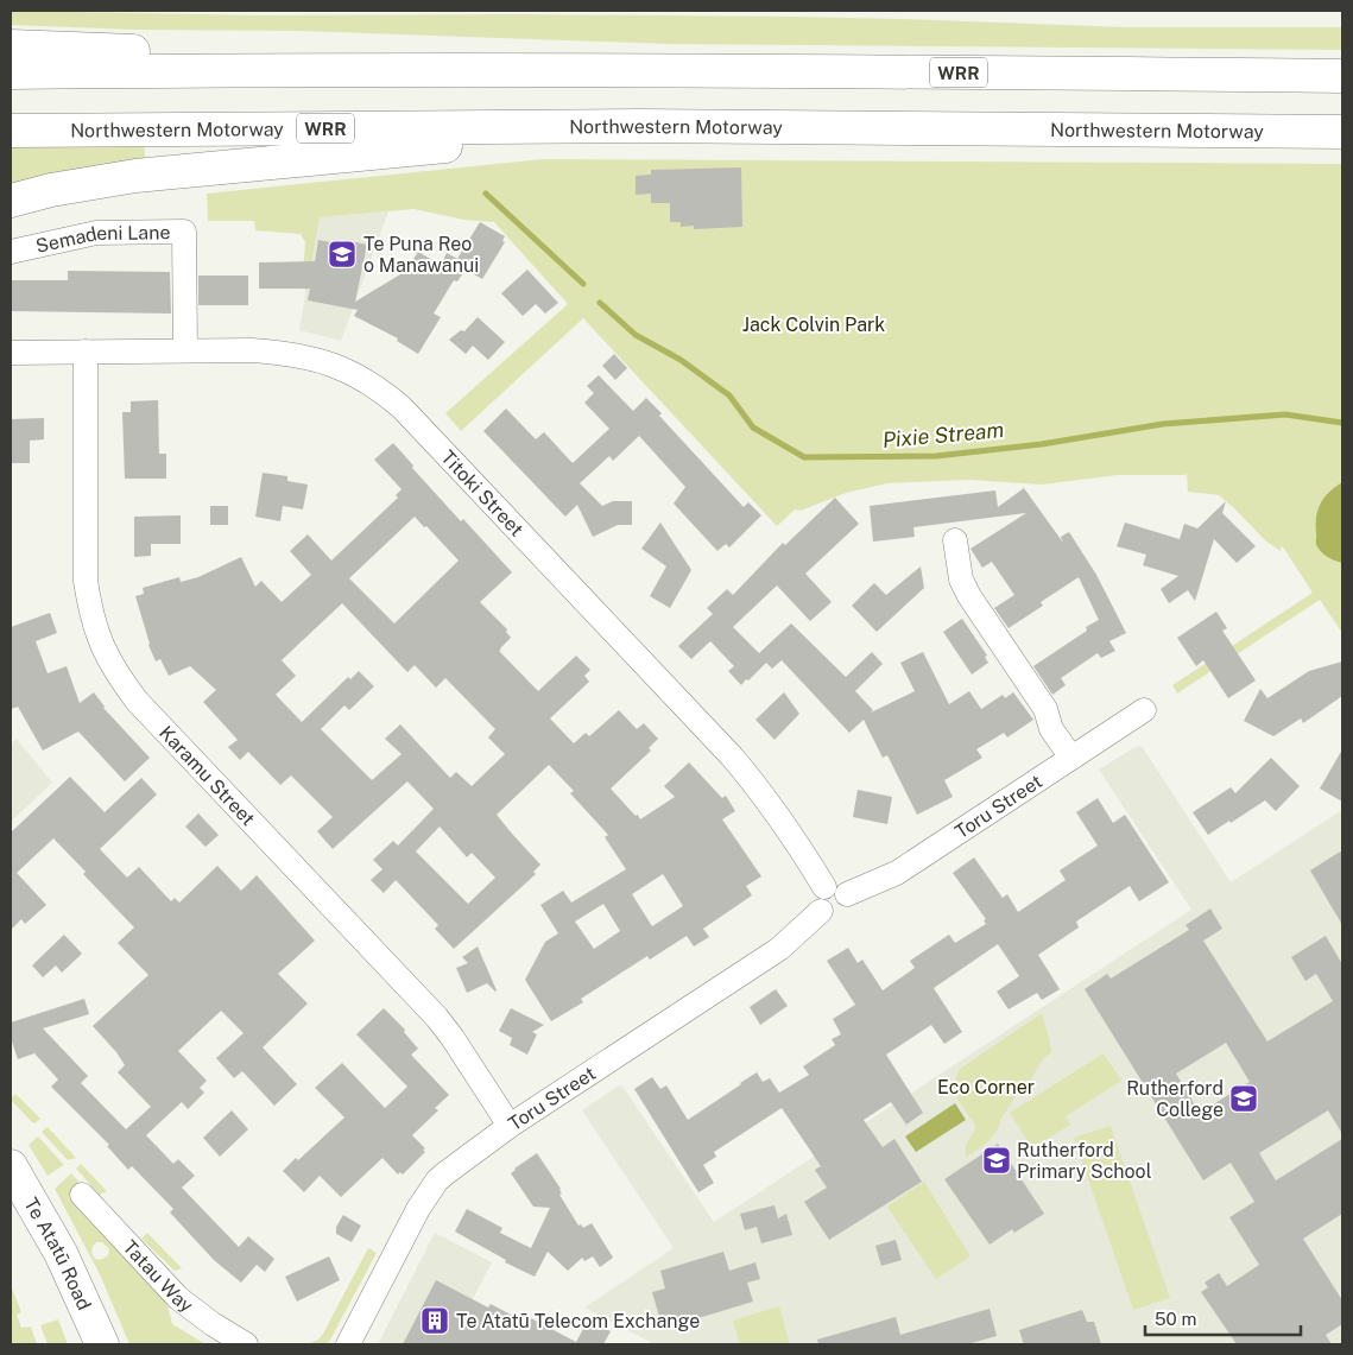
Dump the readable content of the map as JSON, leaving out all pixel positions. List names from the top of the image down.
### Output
{
  "streets": {
    "main road": ["WRR", "Northwestern Motorway", "Te Atatū Road"],
    "street": [
      "Semadeni Lane",
      "Titoki Street",
      "Karamu Street",
      "Toru Street",
      "Tatau Way"
    ]
  },
  "crossings": [
    ["Semadeni Lane", "Titoki Street"],
    ["Titoki Street", "Karamu Street"],
    ["Titoki Street", "Toru Street"],
    ["Karamu Street", "Toru Street"]
  ],
  "water": ["Pixie Stream"],
  "parks": ["Jack Colvin Park", "Eco Corner"],
  "places": {
    "school or university": ["Te Puna Reo o Manawanui", "Rutherford College", "Rutherford Primary School"],
    "building": ["Te Atatū Telecom Exchange"]
  },
  "scale_bar": "50 m"
}
